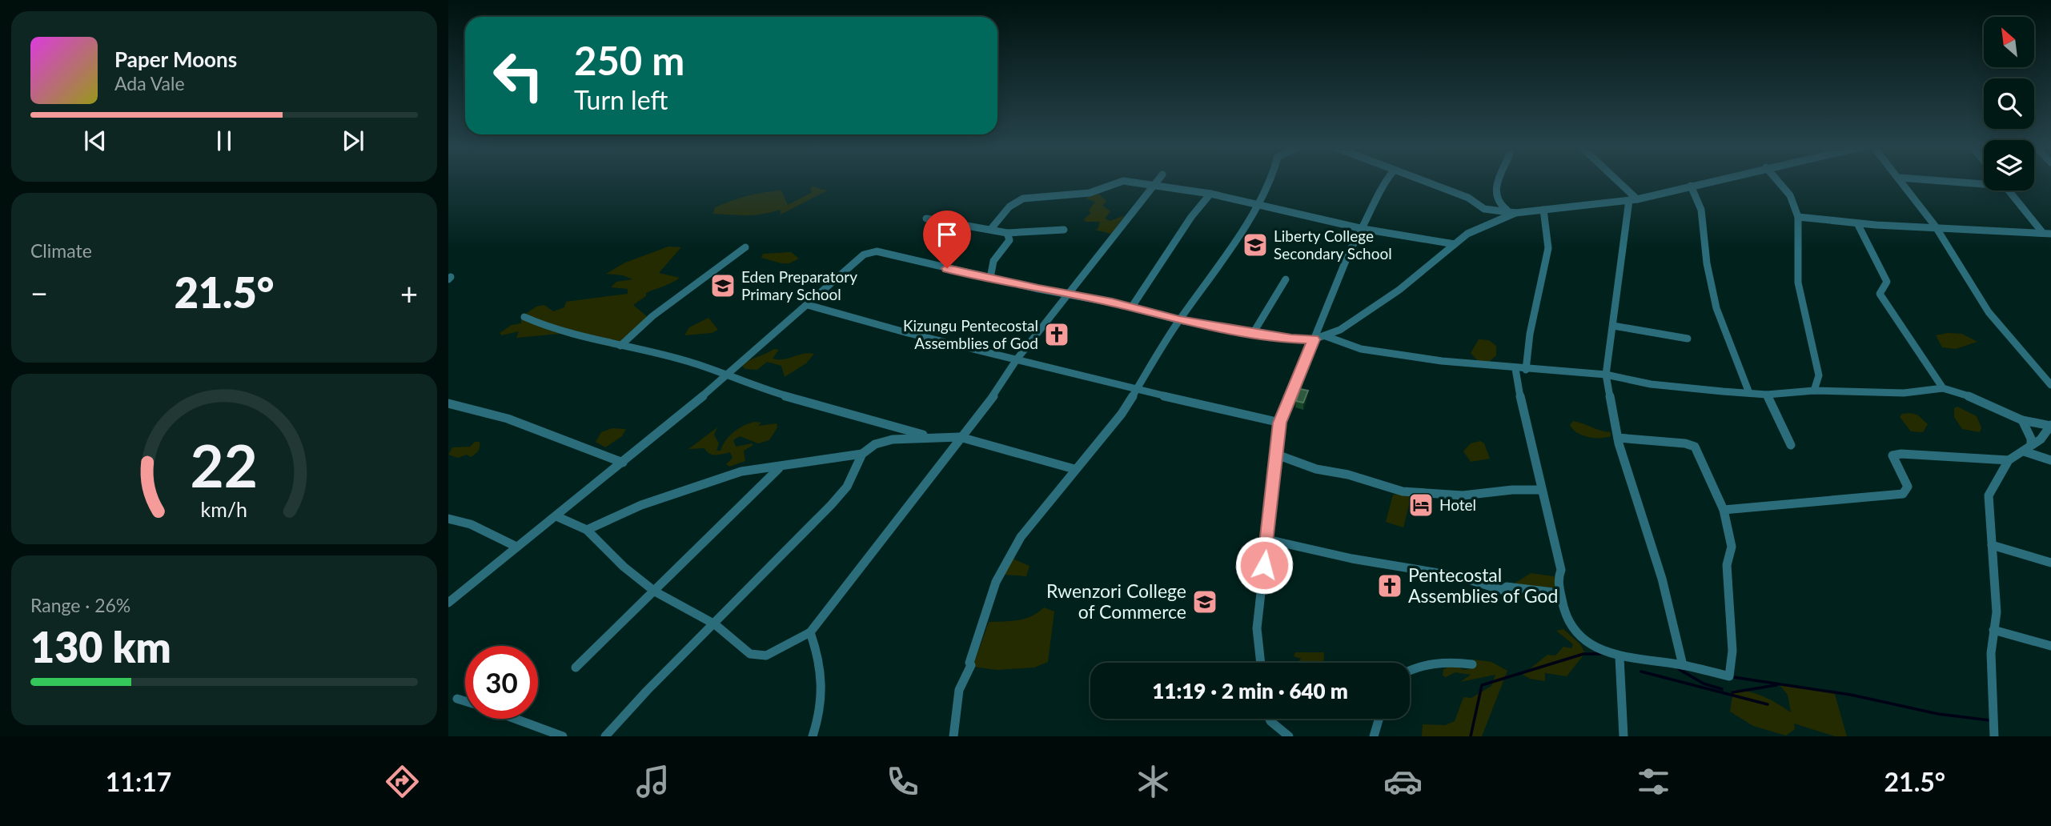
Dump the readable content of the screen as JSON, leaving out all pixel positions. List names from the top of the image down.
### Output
{
  "places": {
    "school or university": ["Liberty College Secondary School", "Eden Preparatory Primary School", "Rwenzori College of Commerce"],
    "church": ["Kizungu Pentecostal Assemblies of God", "Pentecostal Assemblies of God"],
    "hotel": ["Hotel"]
  },
  "north": "top left",
  "page": {
    "turn": ["250 m", "Turn left"],
    "song": ["Paper Moons", "Ada Vale"],
    "tile": [
      "Climate",
      ["Range · 26%", "130 km"]
    ],
    "heat": ["−", "21.5°", "+"],
    "limit": "30",
    "trip": "11:19 · 2 min · 640 m",
    "tabs": ["11:17", "21.5°"],
    "gauge": ["22", "km/h"]
  }
}
